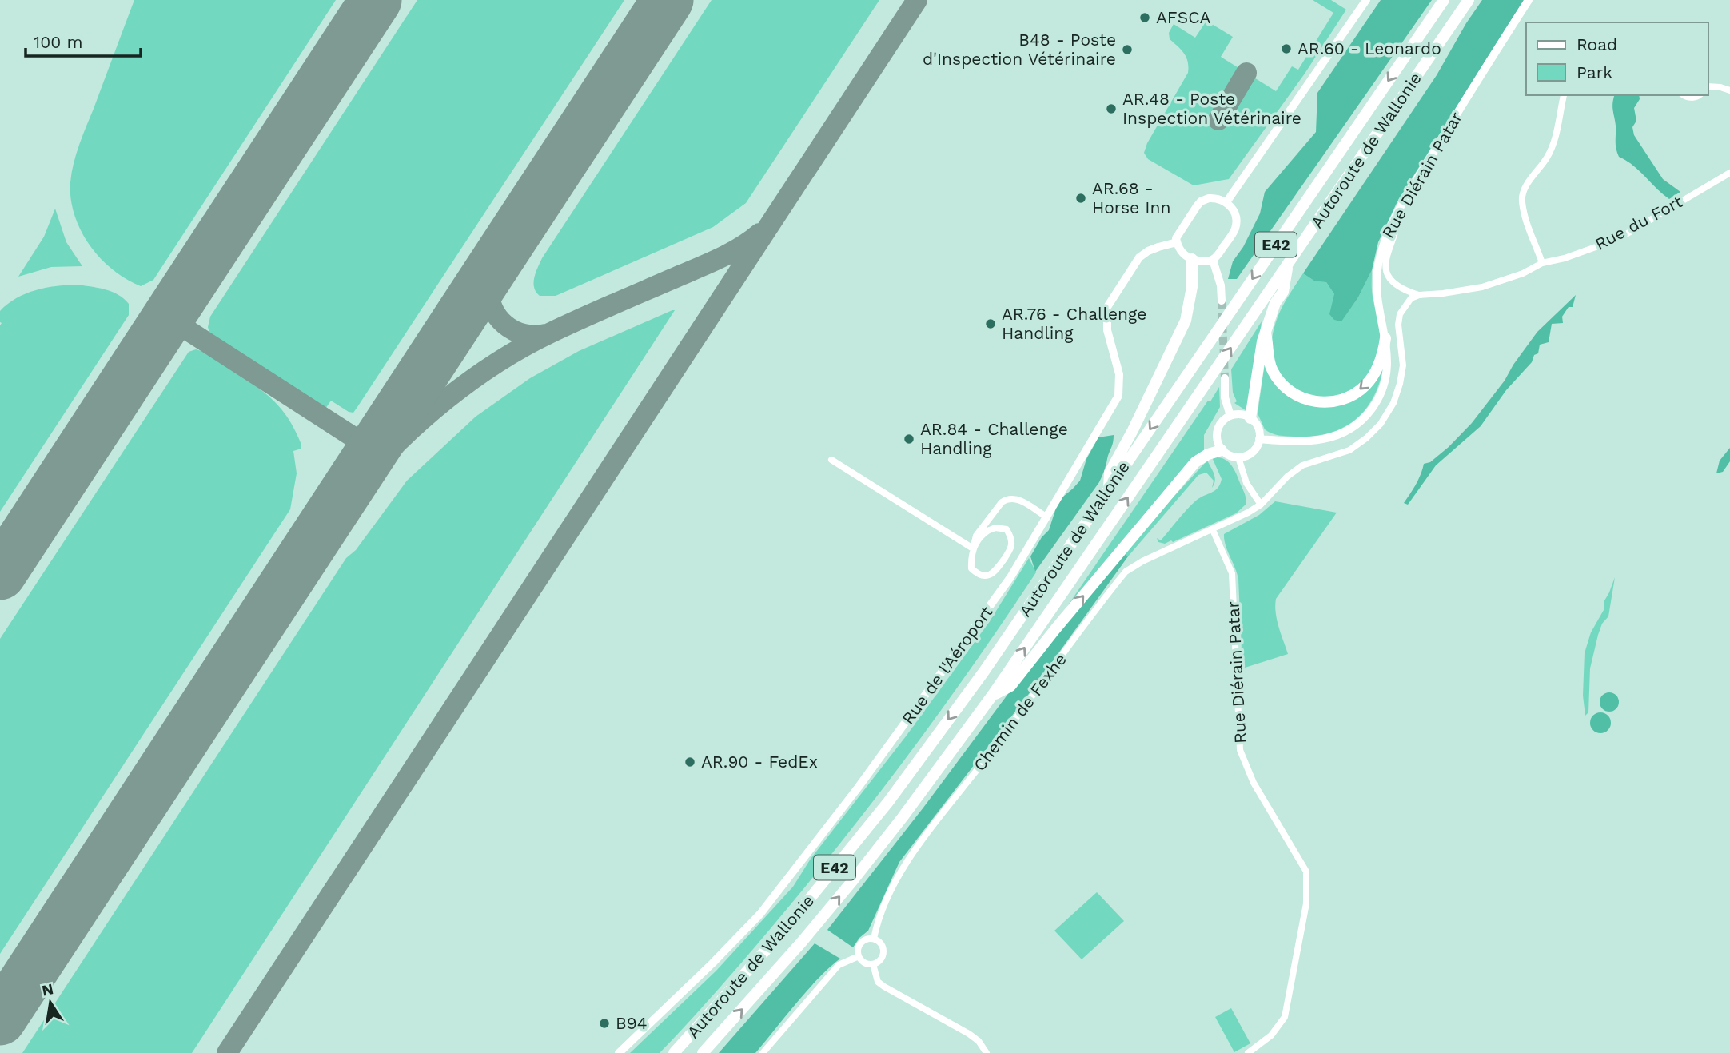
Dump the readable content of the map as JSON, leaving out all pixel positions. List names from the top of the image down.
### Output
{
  "streets": {
    "highway": ["Autoroute de Wallonie", "E42"],
    "street": [
      "Rue Diérain Patar",
      "Rue du Fort",
      "Rue de l'Aéroport",
      "Chemin de Fexhe"
    ]
  },
  "crossings": [
    ["Rue Diérain Patar", "Chemin de Fexhe"]
  ],
  "places": [
    "AFSCA",
    "AR.60 - Leonardo",
    "B48 - Poste d'Inspection Vétérinaire",
    "AR.48 - Poste Inspection Vétérinaire",
    "AR.68 - Horse Inn",
    "AR.76 - Challenge Handling",
    "AR.84 - Challenge Handling",
    "AR.90 - FedEx",
    "B94"
  ],
  "legend": ["Road", "Park"],
  "scale_bar": "100 m",
  "north": "top"
}
